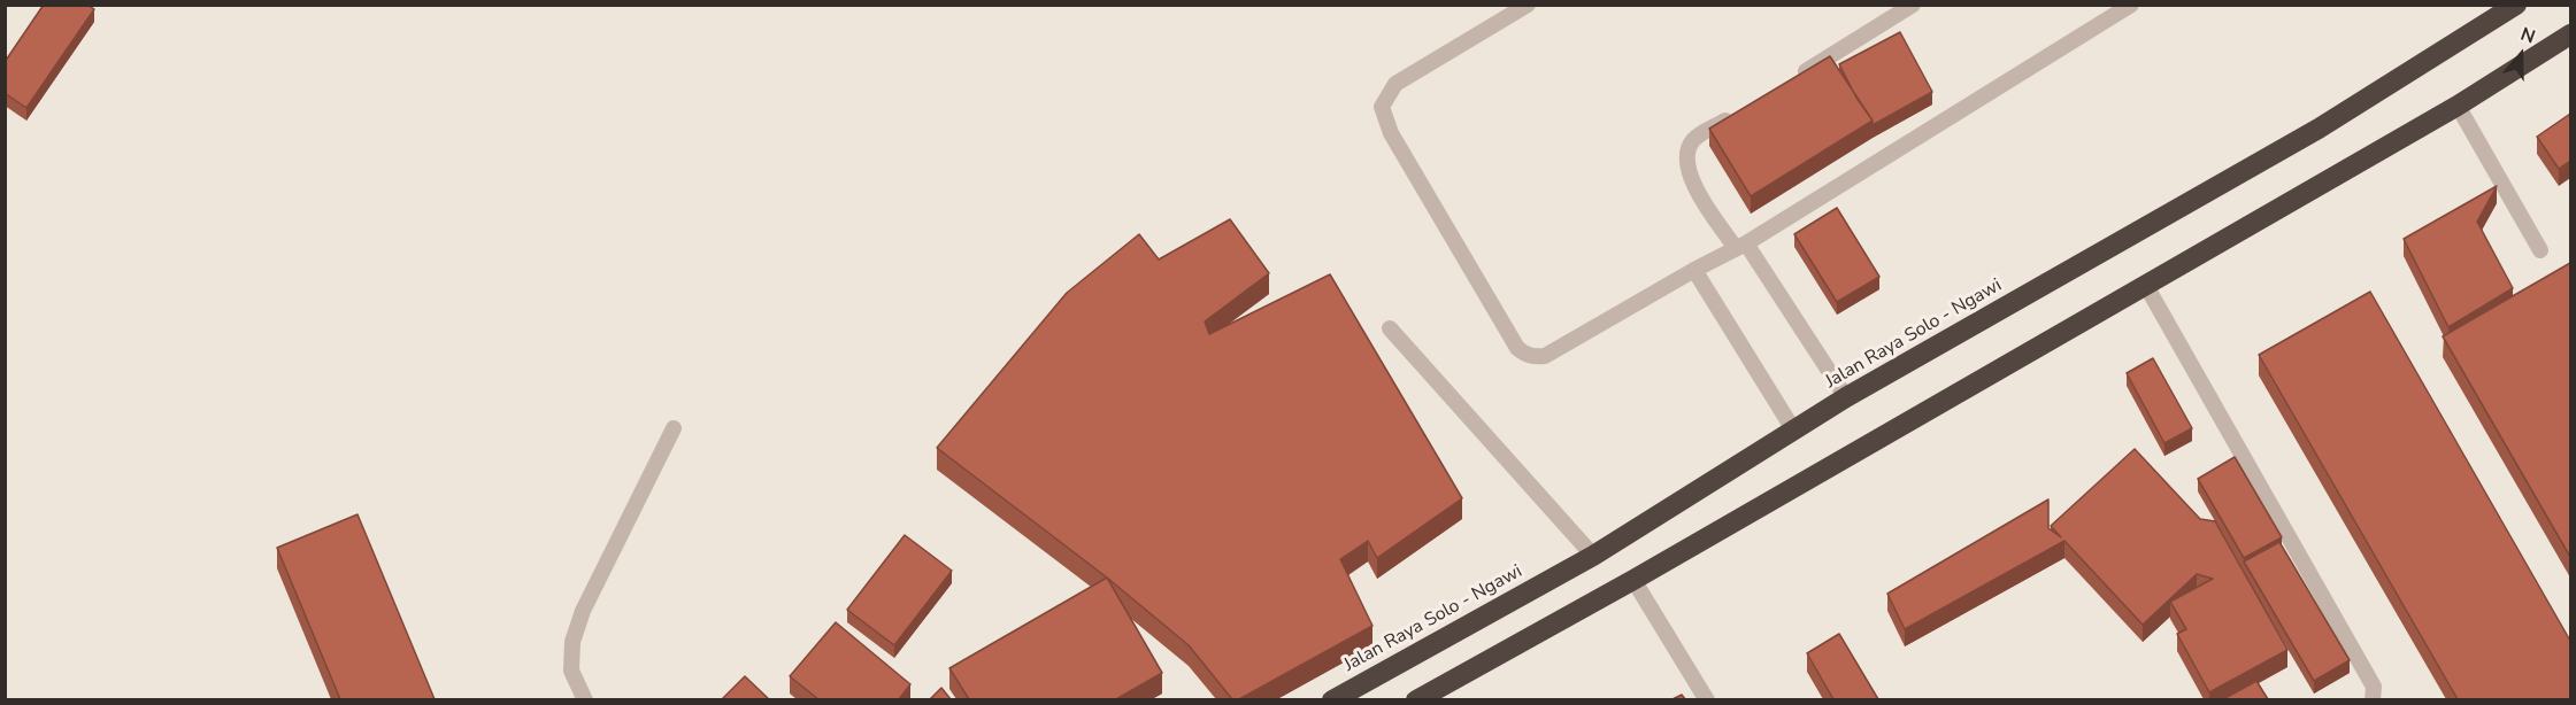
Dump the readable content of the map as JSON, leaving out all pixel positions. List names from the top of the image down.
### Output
{
  "streets": {
    "highway": ["Jalan Raya Solo - Ngawi"]
  },
  "north": "top"
}
